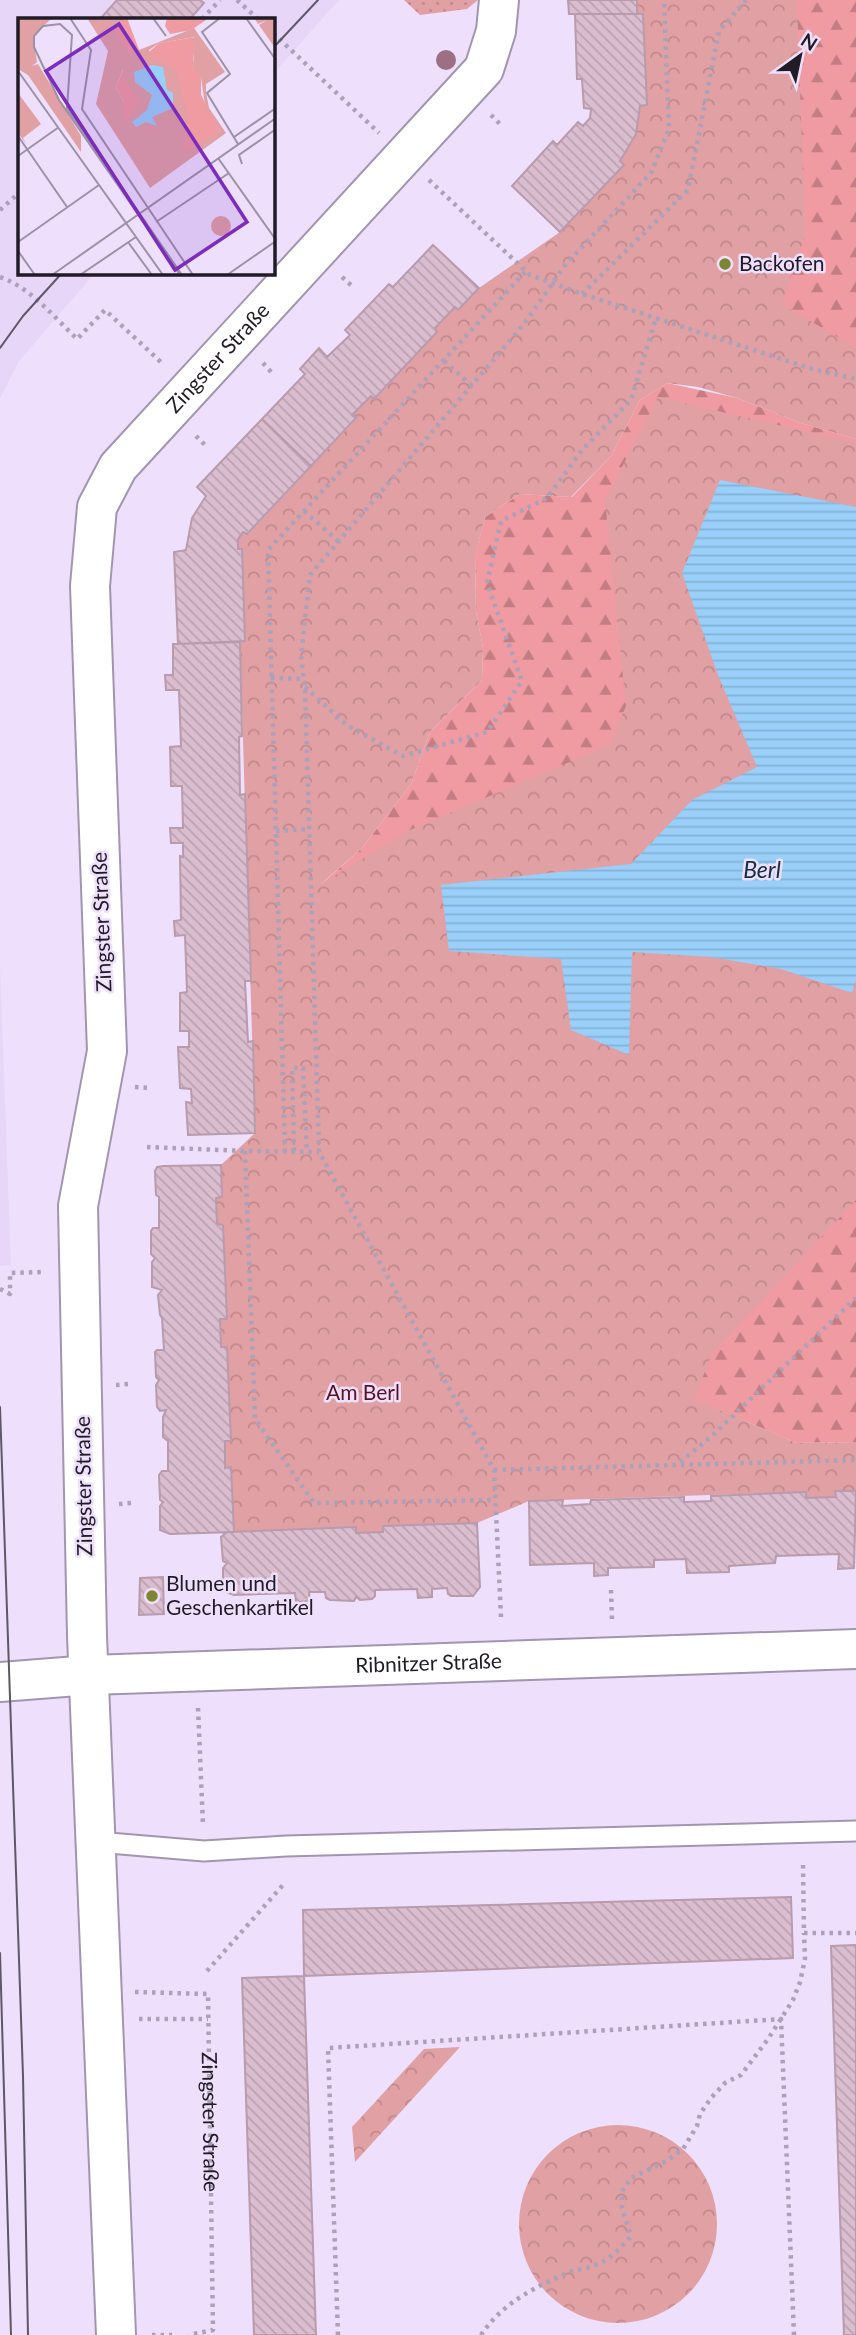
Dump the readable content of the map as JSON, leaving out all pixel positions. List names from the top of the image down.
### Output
{
  "streets": {
    "street": ["Zingster Straße", "Ribnitzer Straße"]
  },
  "crossings": [
    ["Zingster Straße", "Ribnitzer Straße"]
  ],
  "water": ["Berl"],
  "parks": ["Am Berl"],
  "places": ["Backofen", "Blumen und Geschenkartikel"],
  "north": "top right"
}
